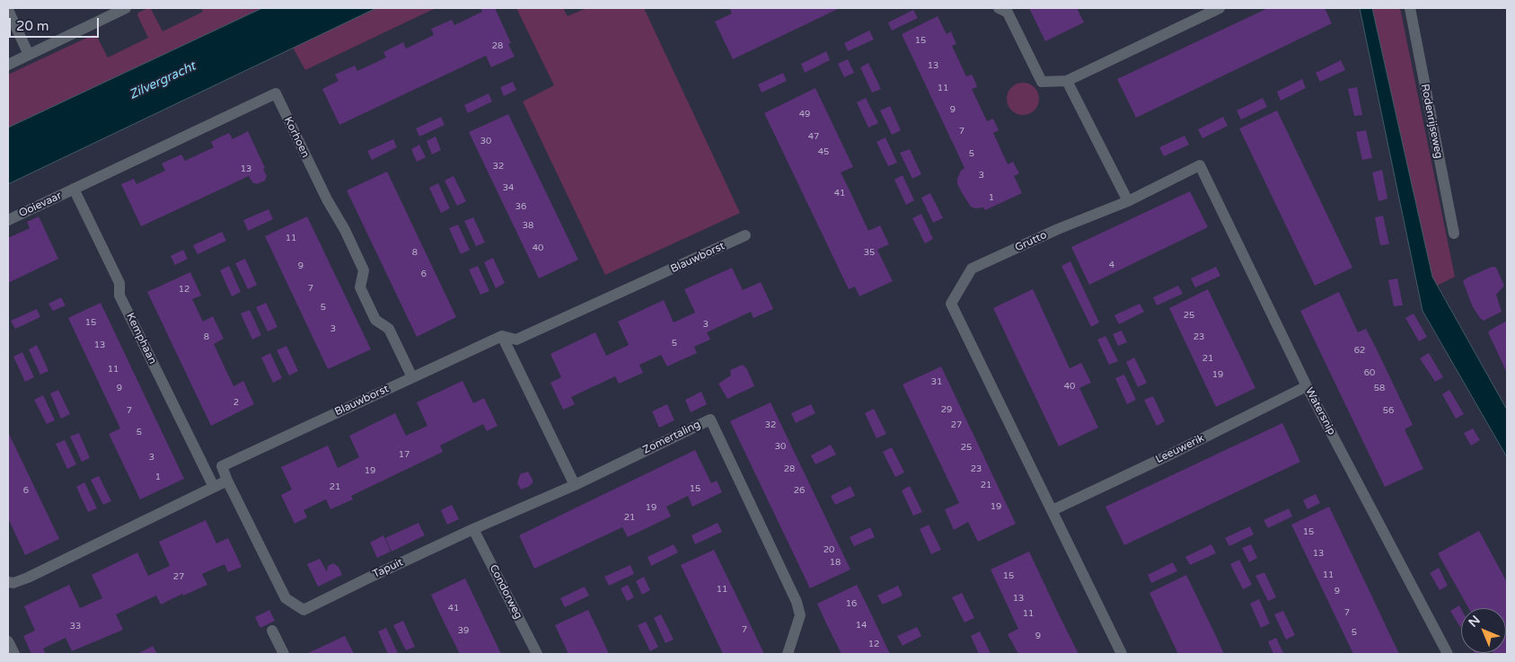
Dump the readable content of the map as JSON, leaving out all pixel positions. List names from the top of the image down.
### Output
{
  "streets": {
    "street": [
      "Rodenrijseweg",
      "Korhoen",
      "Ooievaar",
      "Grutto",
      "Blauwborst",
      "Kemphaan",
      "Watersnip",
      "Zomertaling",
      "Leeuwerik",
      "Tapuit",
      "Condorweg"
    ]
  },
  "crossings": [
    ["Korhoen", "Ooievaar"],
    ["Korhoen", "Blauwborst"],
    ["Korhoen", "Kemphaan"],
    ["Ooievaar", "Kemphaan"],
    ["Grutto", "Watersnip"],
    ["Grutto", "Leeuwerik"],
    ["Blauwborst", "Tapuit"],
    ["Watersnip", "Leeuwerik"],
    ["Zomertaling", "Tapuit"],
    ["Zomertaling", "Condorweg"],
    ["Tapuit", "Condorweg"]
  ],
  "water": ["Zilvergracht"],
  "house_numbers": [
    "15",
    "28",
    "13",
    "11",
    "9",
    "49",
    "7",
    "47",
    "30",
    "45",
    "5",
    "32",
    "13",
    "3",
    "34",
    "41",
    "1",
    "36",
    "38",
    "11",
    "40",
    "8",
    "35",
    "4",
    "9",
    "6",
    "7",
    "12",
    "5",
    "25",
    "15",
    "3",
    "3",
    "8",
    "23",
    "5",
    "13",
    "62",
    "21",
    "11",
    "60",
    "19",
    "31",
    "40",
    "9",
    "58",
    "2",
    "29",
    "7",
    "56",
    "32",
    "27",
    "5",
    "30",
    "25",
    "17",
    "3",
    "28",
    "23",
    "19",
    "1",
    "21",
    "21",
    "15",
    "6",
    "26",
    "19",
    "19",
    "21",
    "15",
    "20",
    "13",
    "18",
    "11",
    "15",
    "27",
    "11",
    "9",
    "13",
    "16",
    "41",
    "7",
    "11",
    "14",
    "33",
    "7",
    "39",
    "5",
    "9",
    "12"
  ],
  "scale_bar": "20 m",
  "north": "top left"
}
